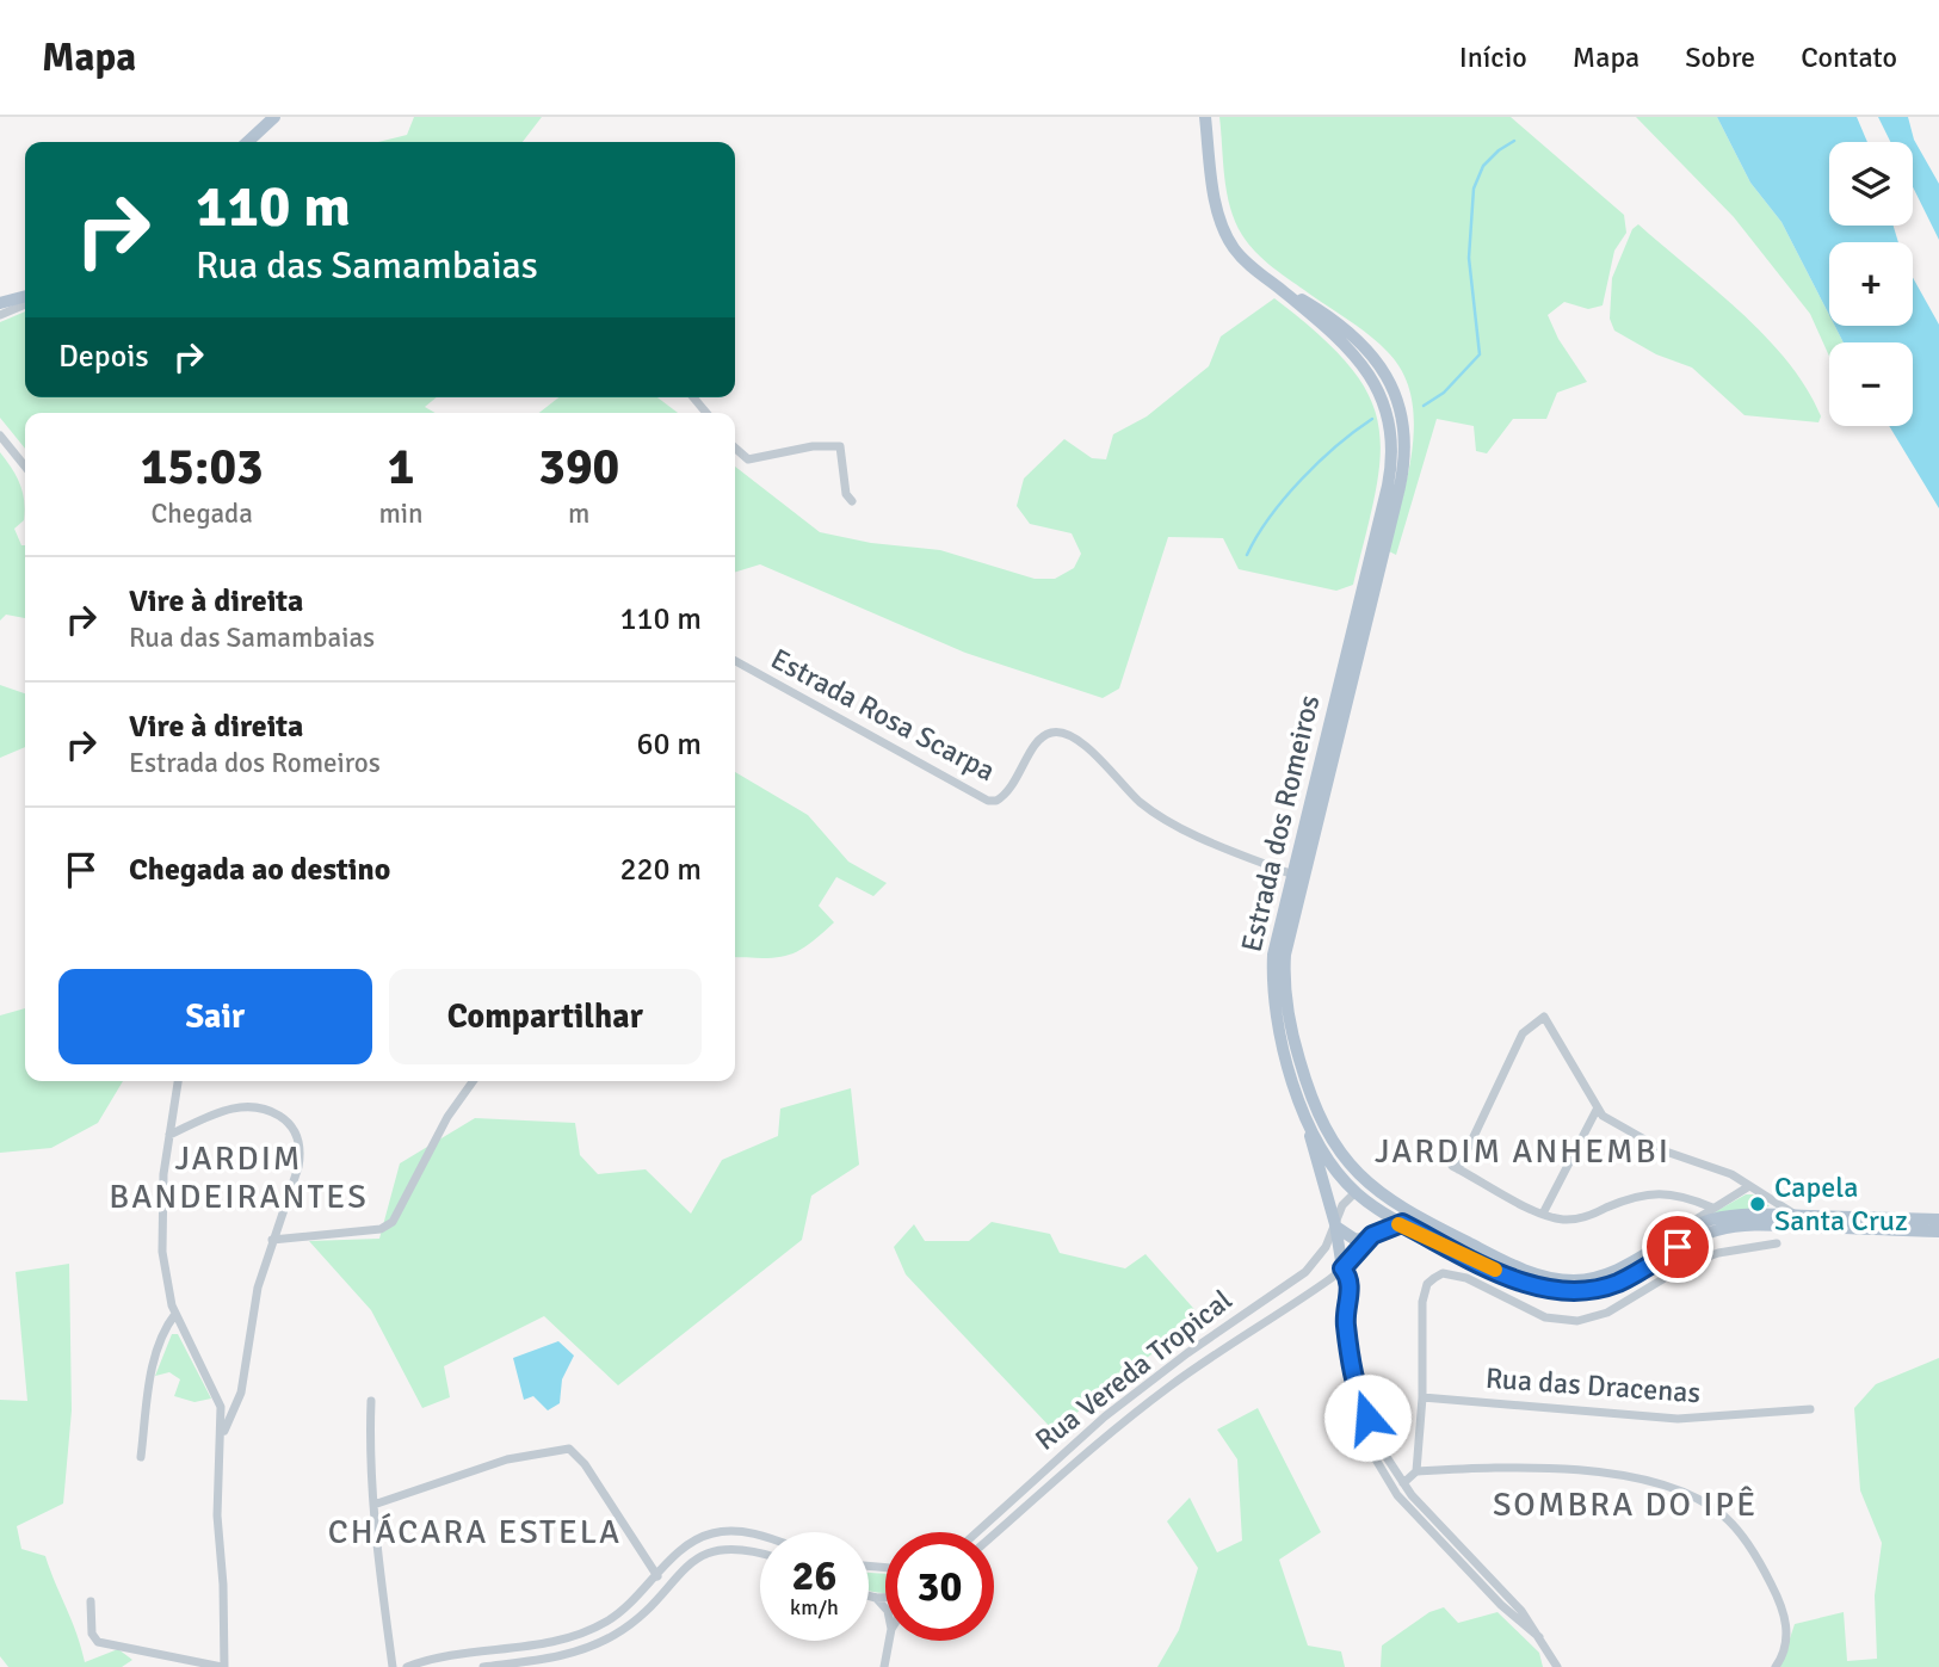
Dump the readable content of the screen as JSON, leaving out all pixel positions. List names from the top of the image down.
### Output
{
  "streets": {
    "main road": ["Estrada dos Romeiros"],
    "street": ["Estrada Rosa Scarpa", "Rua Vereda Tropical", "Rua das Dracenas"]
  },
  "crossings": [
    ["Estrada Rosa Scarpa", "Estrada dos Romeiros"],
    ["Estrada dos Romeiros", "Rua Vereda Tropical"]
  ],
  "districts": [
    "JARDIM ANHEMBI",
    "JARDIM BANDEIRANTES",
    "SOMBRA DO IPÊ",
    "CHÁCARA ESTELA"
  ],
  "places": ["Capela Santa Cruz"],
  "page": {
    "header": "Mapa",
    "nav": [
      "Início",
      "Mapa",
      "Sobre",
      "Contato"
    ],
    "map_buttons": ["+", "−"],
    "turn": ["110 m", "Rua das Samambaias"],
    "then": "Depois",
    "eta": [
      "15:03",
      "Chegada",
      "1",
      "min",
      "390",
      "m"
    ],
    "list": [
      {
        "name": "Vire à direita",
        "note": "Rua das Samambaias",
        "value": "110 m"
      },
      {
        "name": "Vire à direita",
        "note": "Estrada dos Romeiros",
        "value": "60 m"
      },
      {
        "name": "Chegada ao destino",
        "value": "220 m"
      }
    ],
    "buttons": ["Sair", "Compartilhar"],
    "speed": "26 km/h",
    "limit": "30"
  }
}
